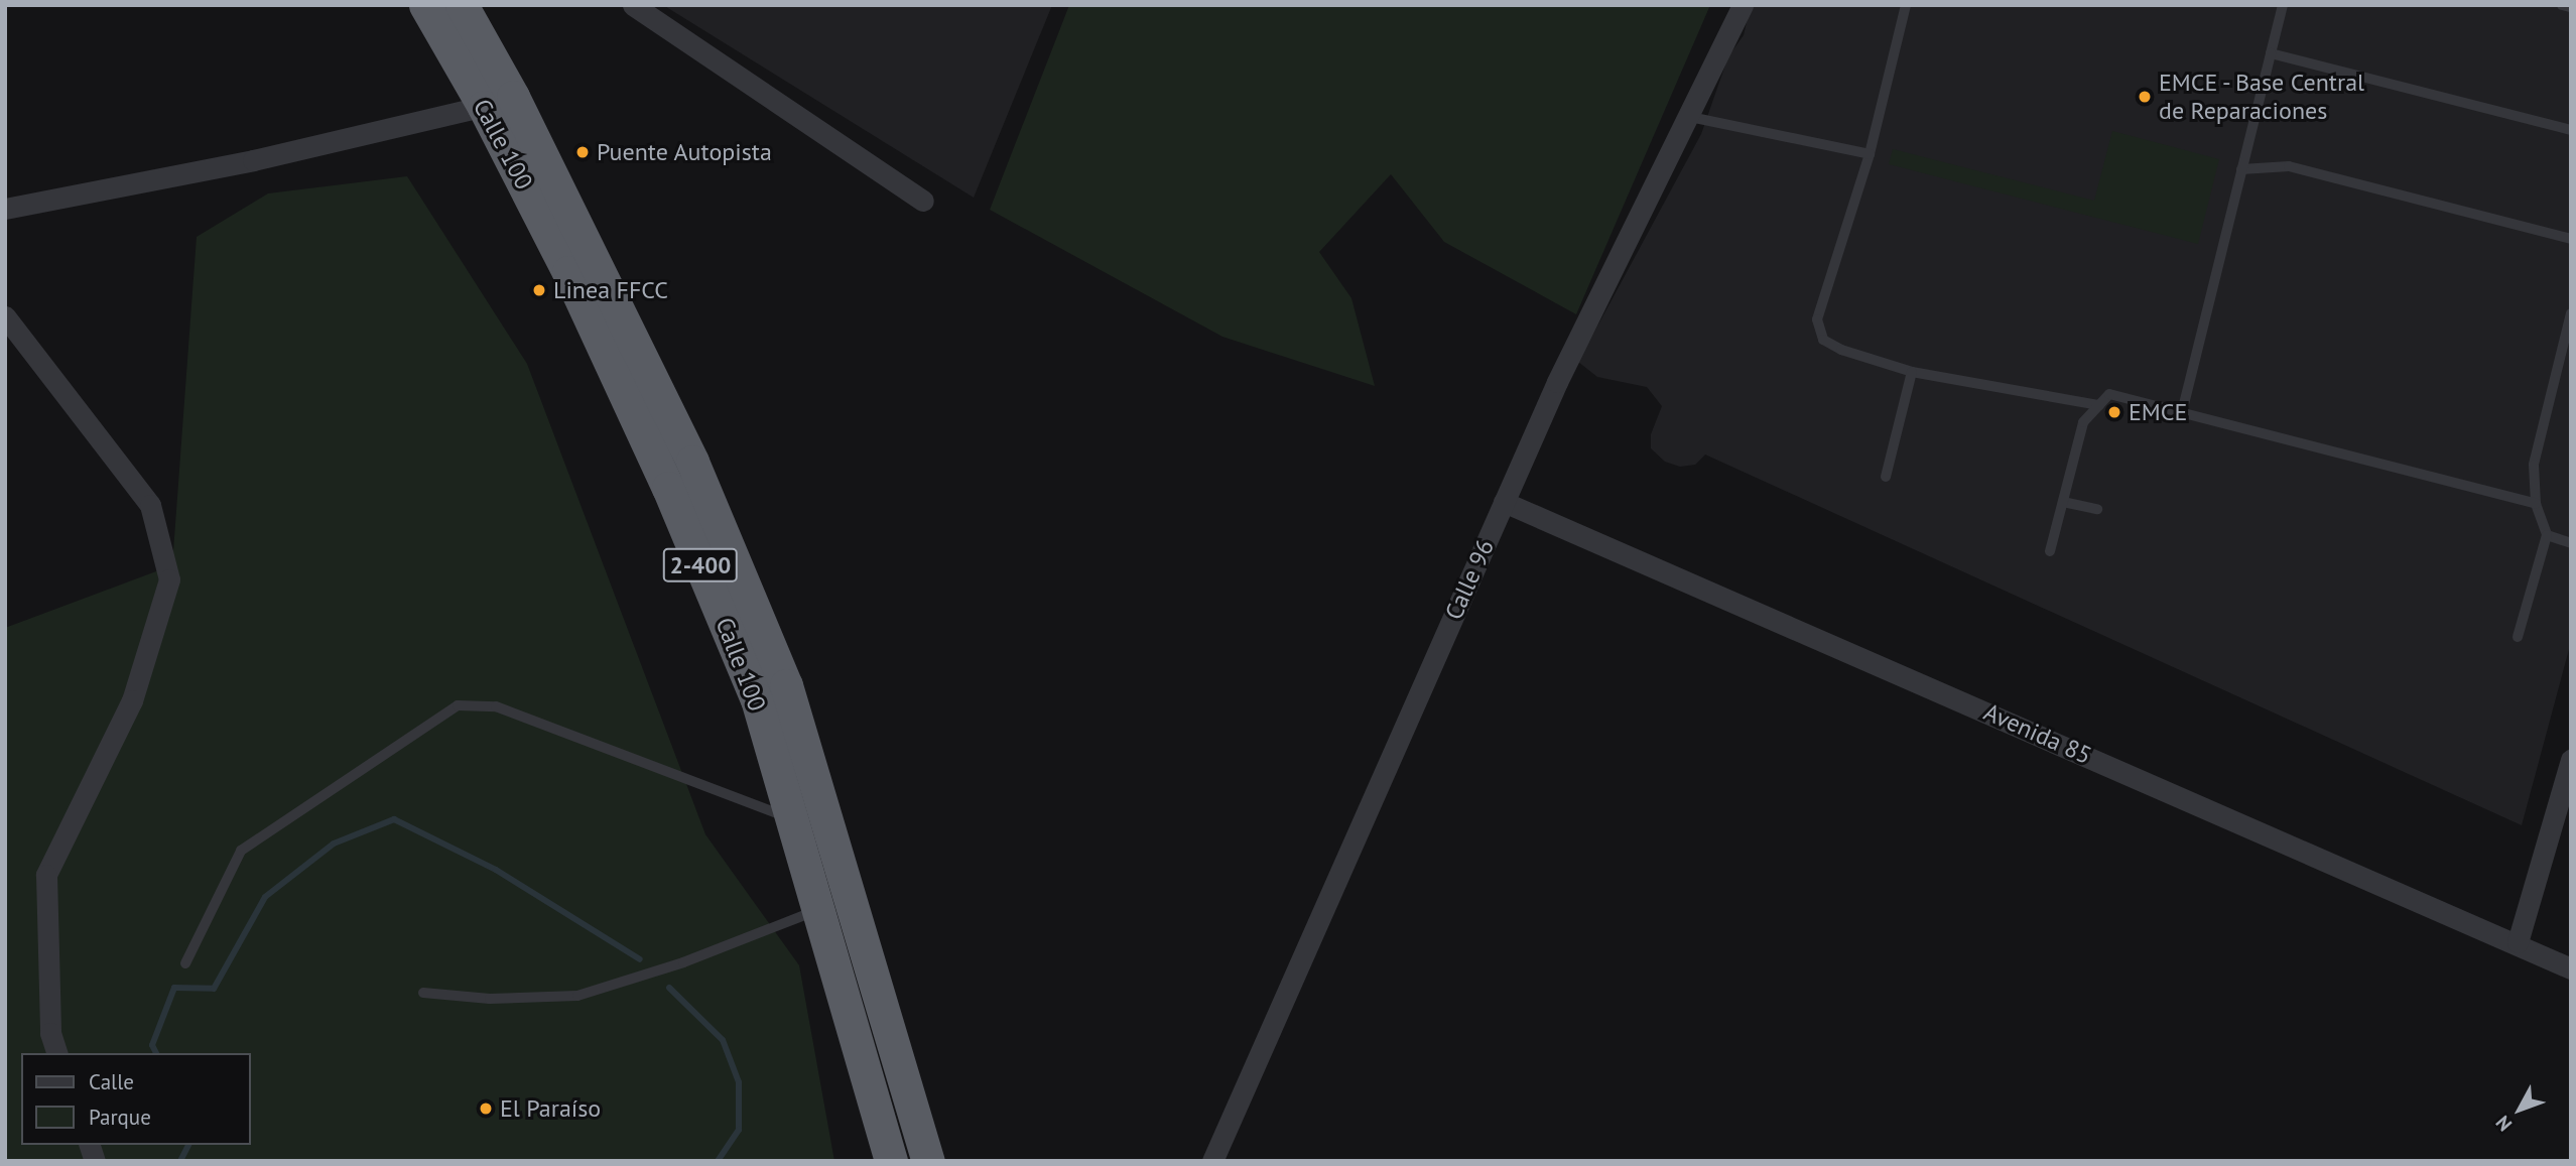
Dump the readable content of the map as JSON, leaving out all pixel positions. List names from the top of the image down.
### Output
{
  "streets": {
    "highway": ["Calle 100", "2-400"],
    "street": ["Calle 96", "Avenida 85"]
  },
  "crossings": [
    ["Calle 96", "Avenida 85"]
  ],
  "places": [
    "EMCE - Base Central de Reparaciones",
    "Puente Autopista",
    "Linea FFCC",
    "EMCE",
    "El Paraíso"
  ],
  "legend": ["Calle", "Parque"],
  "north": "bottom left"
}
